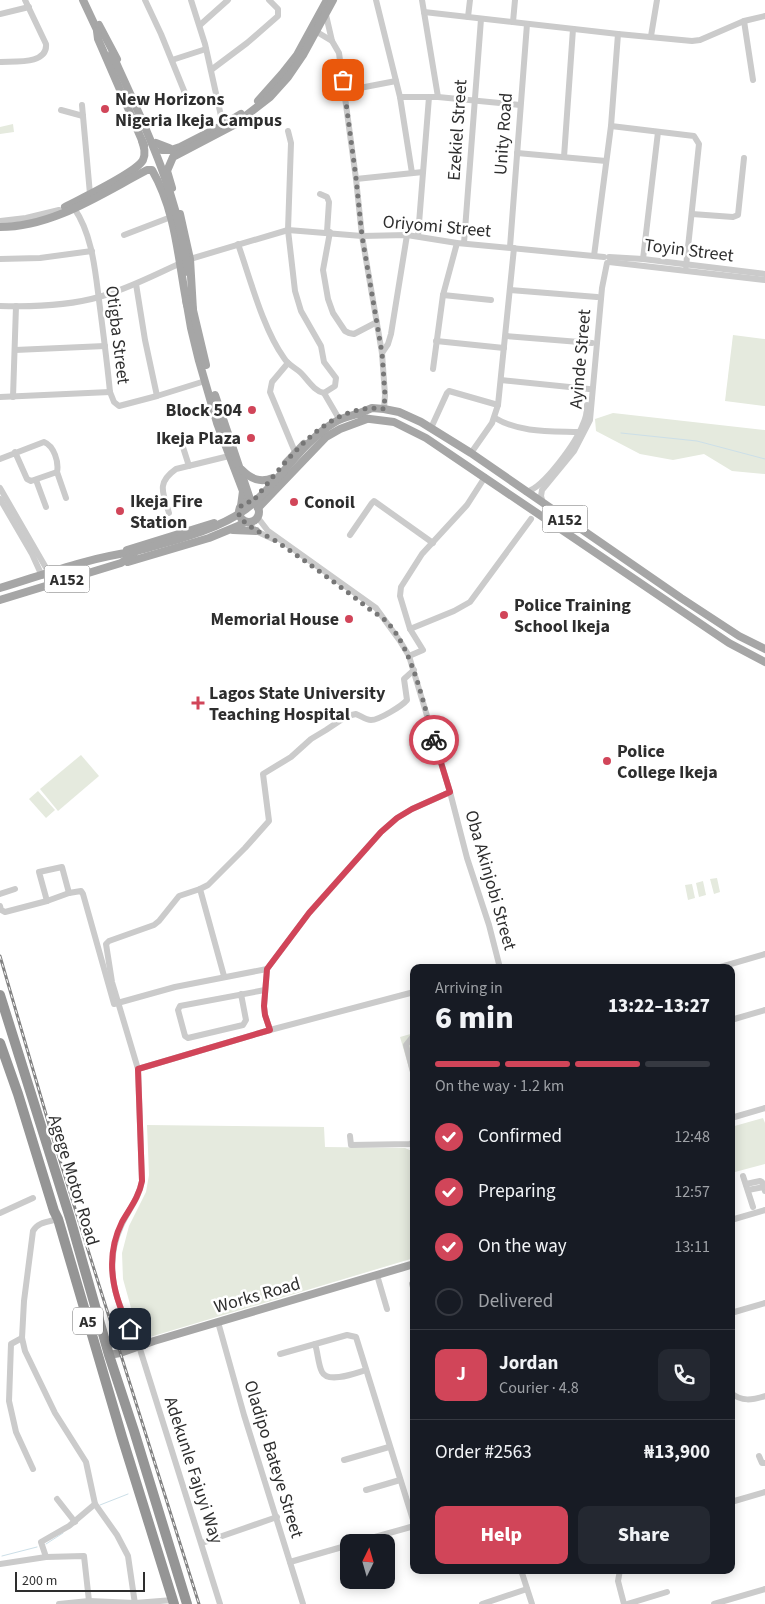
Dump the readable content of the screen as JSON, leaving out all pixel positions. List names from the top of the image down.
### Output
{
  "streets": {
    "highway": ["Agege Motor Road", "A5"],
    "main road": ["A152", "Works Road"],
    "street": [
      "Ezekiel Street",
      "Unity Road",
      "Oriyomi Street",
      "Toyin Street",
      "Otigba Street",
      "Ayinde Street",
      "Oba Akinjobi Street",
      "Oladipo Bateye Street",
      "Adekunle Fajuyi Way"
    ]
  },
  "crossings": [
    ["Ezekiel Street", "Oriyomi Street"],
    ["Unity Road", "Oriyomi Street"],
    ["Unity Road", "A152"],
    ["Oriyomi Street", "Toyin Street"],
    ["Toyin Street", "Ayinde Street"],
    ["Ayinde Street", "A152"],
    ["Agege Motor Road", "Works Road"],
    ["Works Road", "Oladipo Bateye Street"],
    ["Works Road", "Adekunle Fajuyi Way"]
  ],
  "places": {
    "other": [
      "New Horizons Nigeria Ikeja Campus",
      "Block 504",
      "Ikeja Plaza",
      "Conoil",
      "Ikeja Fire Station",
      "Police Training School Ikeja",
      "Memorial House",
      "Police College Ikeja"
    ],
    "health": ["Lagos State University Teaching Hospital"]
  },
  "scale_bar": "200 m",
  "north": "top",
  "page": {
    "heading": ["6 min", "Arriving in", "13:22–13:27"],
    "panel": [
      "Jordan",
      "Courier · 4.8",
      "Order #2563",
      "₦13,900"
    ],
    "bar": "On the way · 1.2 km",
    "list": [
      ["Confirmed", "12:48"],
      ["Preparing", "12:57"],
      ["On the way", "13:11"],
      "Delivered"
    ],
    "round": "J",
    "buttons": ["Help", "Share"],
    "scale": "200 m"
  }
}
